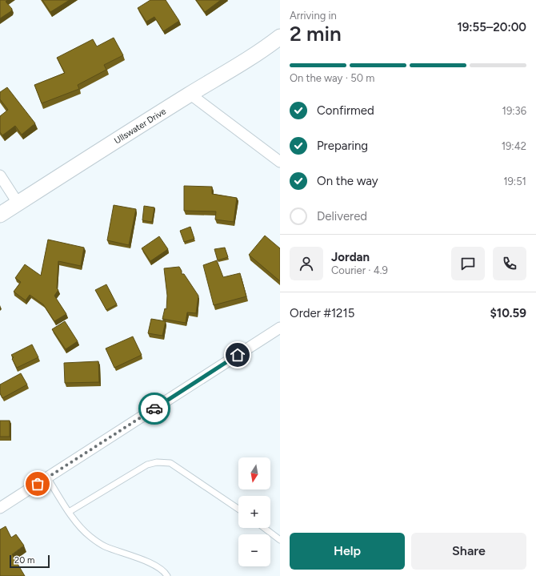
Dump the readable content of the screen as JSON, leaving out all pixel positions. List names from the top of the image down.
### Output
{
  "streets": {
    "street": ["Ullswater Drive"]
  },
  "scale_bar": "20 m",
  "north": "bottom",
  "page": {
    "heading": ["2 min", "Arriving in", "19:55–20:00"],
    "panel": [
      "Jordan",
      "Courier · 4.9",
      "Order #1215",
      "$10.59"
    ],
    "bar": "On the way · 50 m",
    "list": [
      ["Confirmed", "19:36"],
      ["Preparing", "19:42"],
      ["On the way", "19:51"],
      "Delivered"
    ],
    "map_buttons": ["+", "−"],
    "buttons": ["Help", "Share"],
    "scale": "20 m"
  }
}
